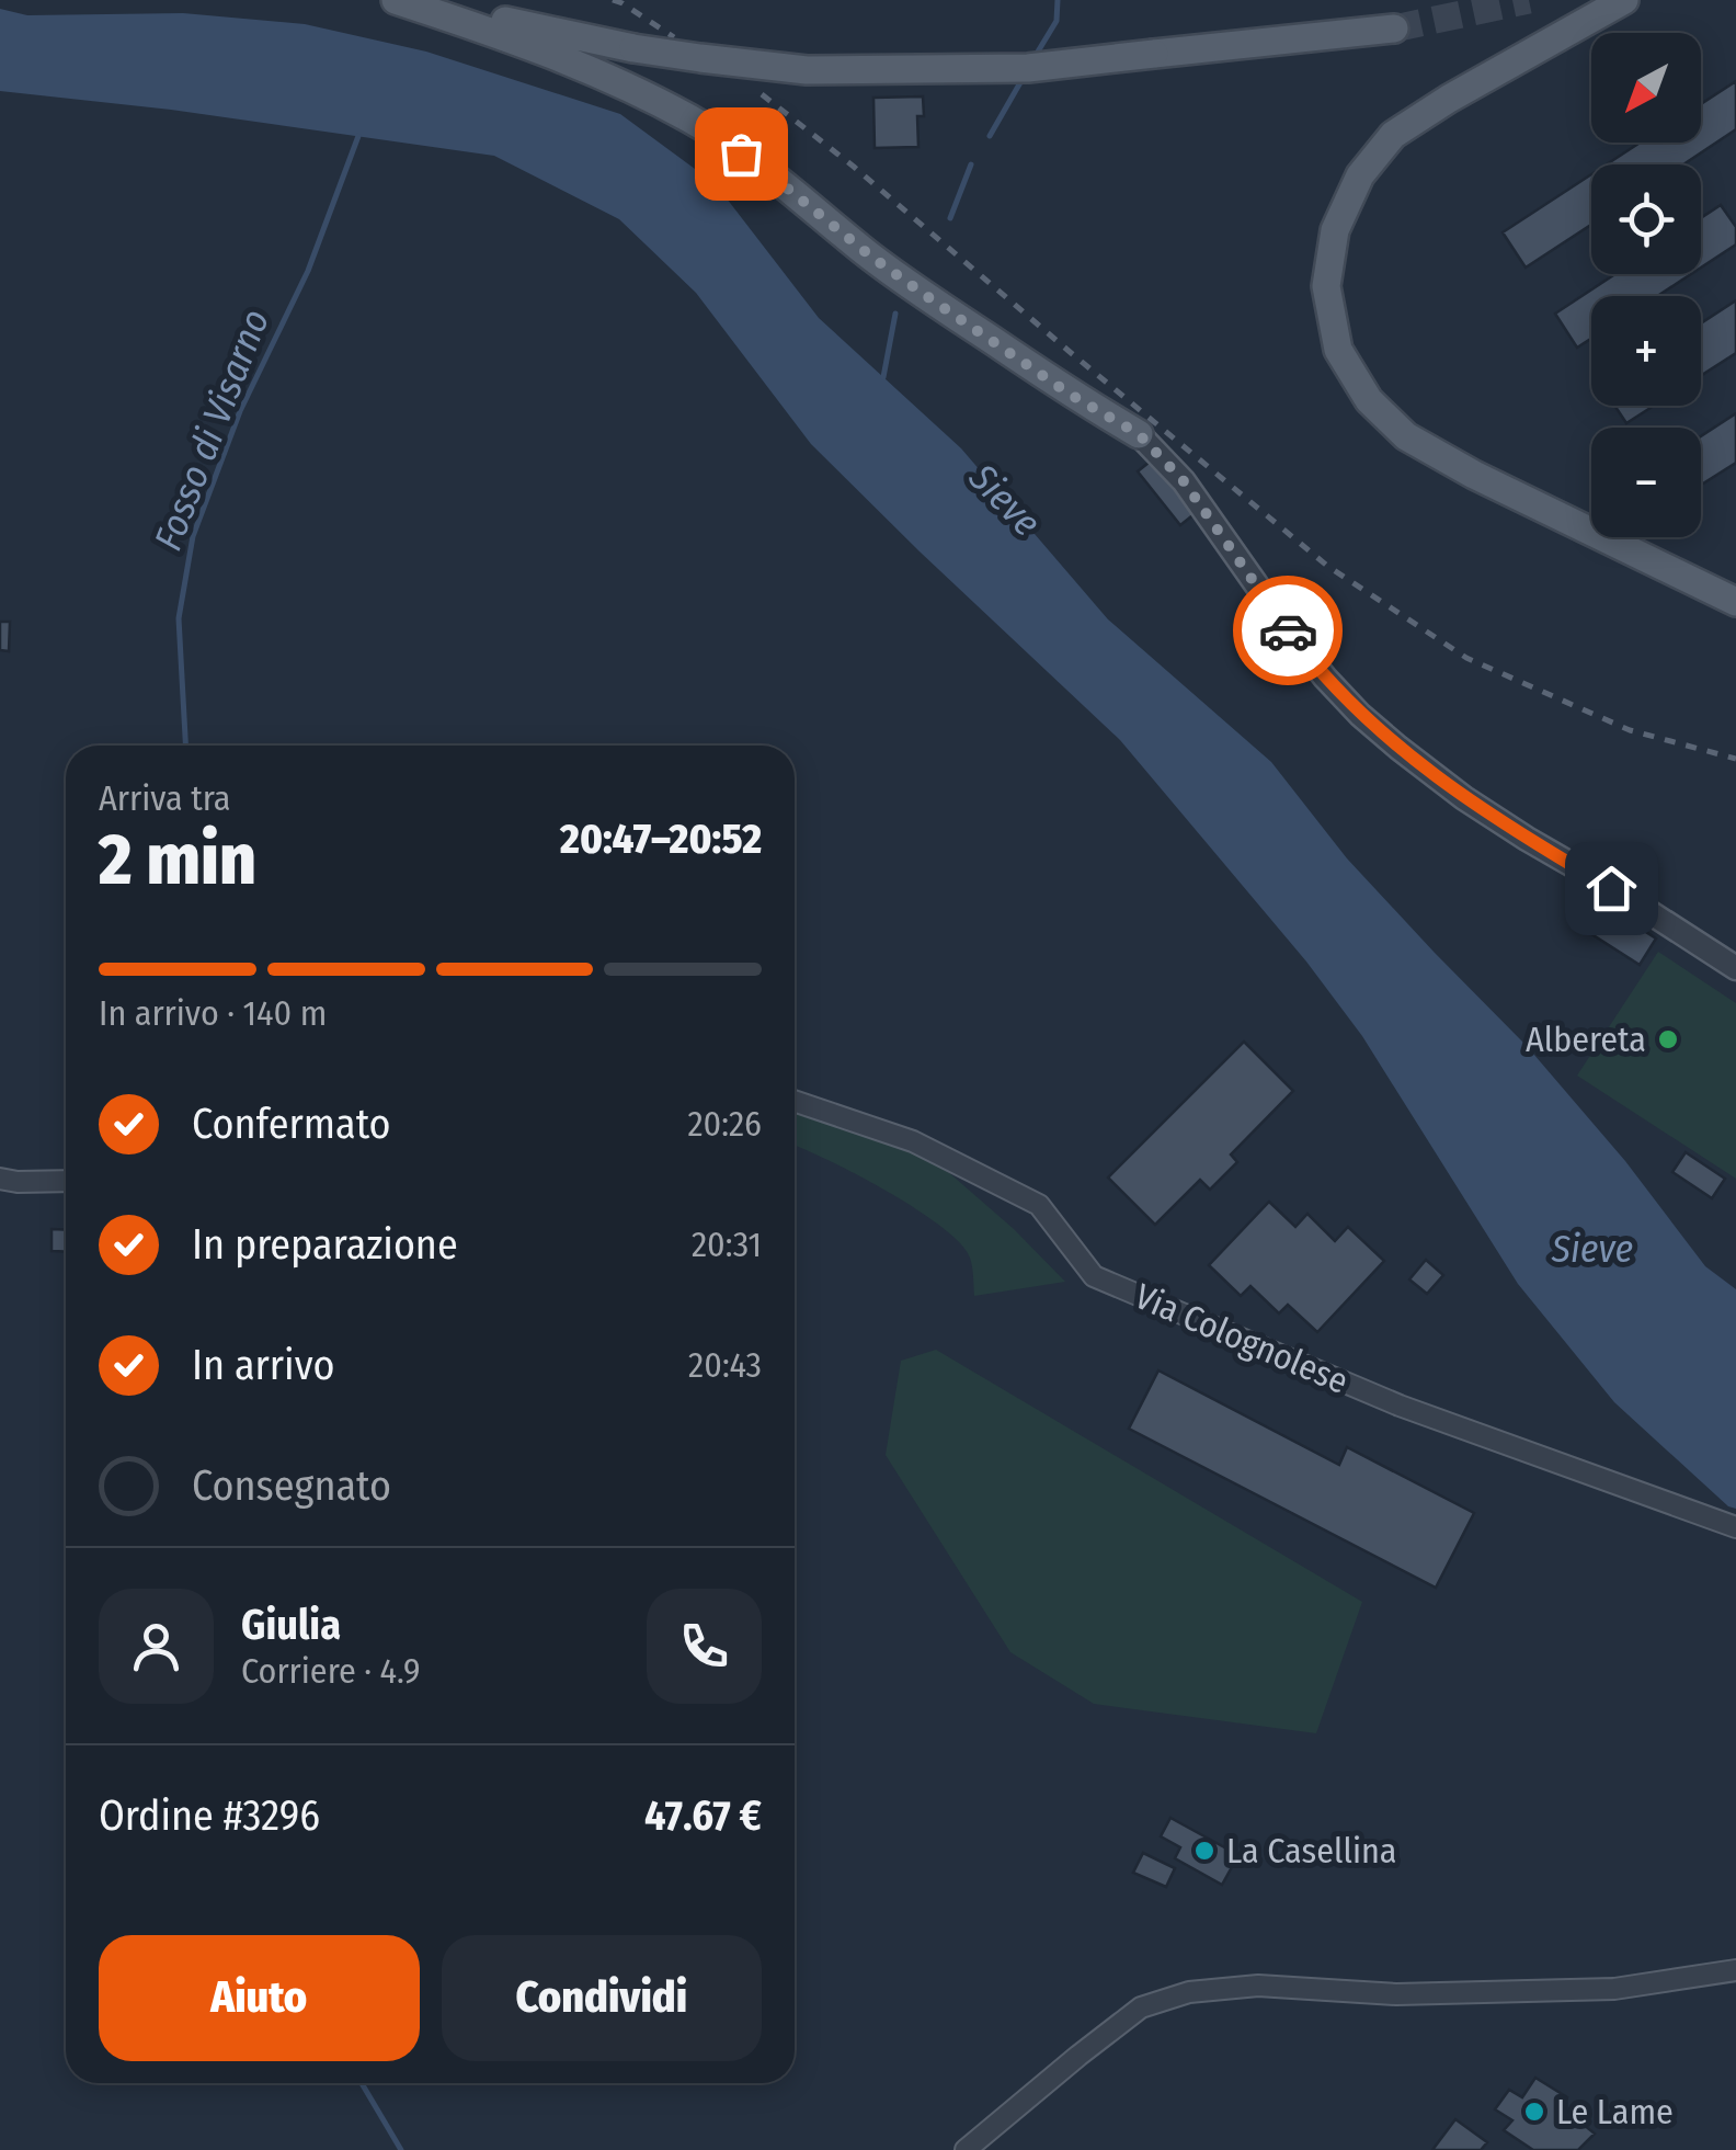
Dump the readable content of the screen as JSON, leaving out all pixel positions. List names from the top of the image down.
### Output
{
  "streets": {
    "street": ["Via Colognolese"]
  },
  "water": ["Fosso di Visarno", "Sieve"],
  "places": ["Albereta", "La Casellina", "Le Lame"],
  "north": "bottom left",
  "page": {
    "map_buttons": ["+", "−"],
    "heading": ["2 min", "Arriva tra", "20:47–20:52"],
    "panel": [
      "Giulia",
      "Corriere · 4.9",
      "Ordine #3296",
      "47.67 €"
    ],
    "bar": "In arrivo · 140 m",
    "list": [
      ["Confermato", "20:26"],
      ["In preparazione", "20:31"],
      ["In arrivo", "20:43"],
      "Consegnato"
    ],
    "buttons": ["Aiuto", "Condividi"]
  }
}
